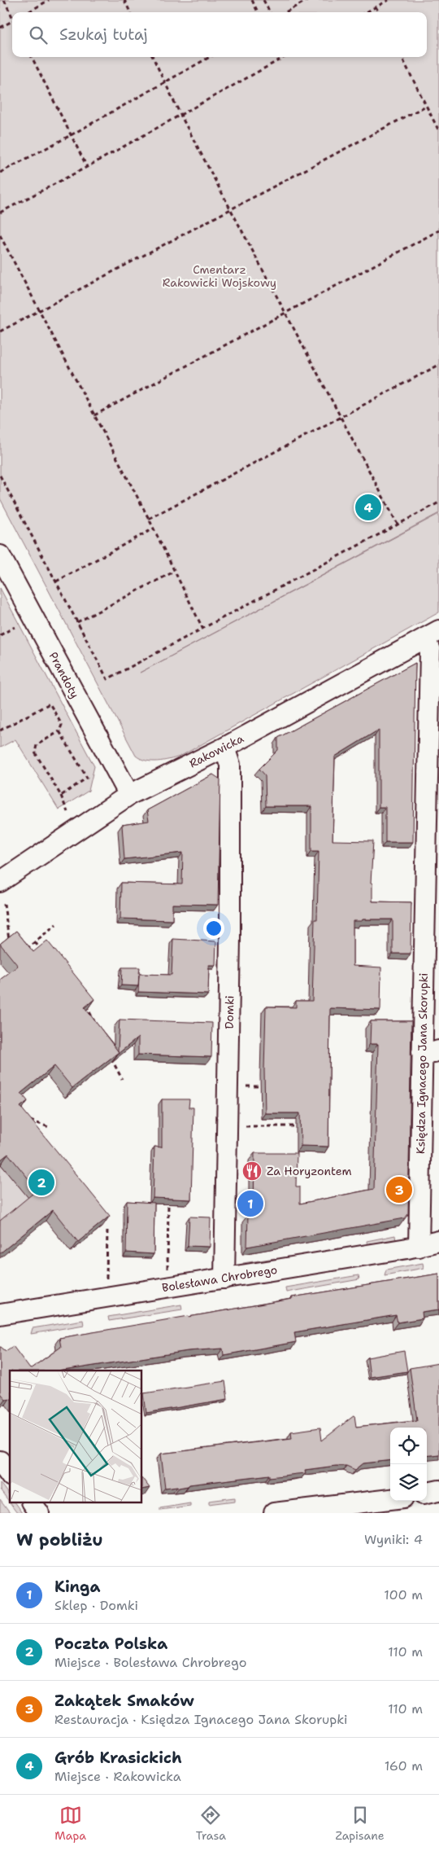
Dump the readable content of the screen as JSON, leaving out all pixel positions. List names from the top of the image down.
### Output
{
  "streets": {
    "street": [
      "Prandoty",
      "Rakowicka",
      "Domki",
      "Księdza Ignacego Jana Skorupki",
      "Bolesława Chrobrego"
    ]
  },
  "crossings": [
    ["Prandoty", "Rakowicka"],
    ["Rakowicka", "Domki"],
    ["Rakowicka", "Księdza Ignacego Jana Skorupki"],
    ["Domki", "Bolesława Chrobrego"],
    ["Księdza Ignacego Jana Skorupki", "Bolesława Chrobrego"]
  ],
  "parks": ["Cmentarz Rakowicki Wojskowy"],
  "places": {
    "restaurant": ["Za Horyzontem"]
  },
  "page": {
    "search": "Szukaj tutaj",
    "pins": [
      "4",
      "2",
      "3",
      "1"
    ],
    "heading": ["W pobliżu", "Wyniki: 4"],
    "list": [
      {
        "mark": "1",
        "name": "Kinga",
        "note": "Sklep · Domki",
        "value": "100 m"
      },
      {
        "mark": "2",
        "name": "Poczta Polska",
        "note": "Miejsce · Bolesława Chrobrego",
        "value": "110 m"
      },
      {
        "mark": "3",
        "name": "Zakątek Smaków",
        "note": "Restauracja · Księdza Ignacego Jana Skorupki",
        "value": "110 m"
      },
      {
        "mark": "4",
        "name": "Grób Krasickich",
        "note": "Miejsce · Rakowicka",
        "value": "160 m"
      }
    ],
    "nav": ["Mapa", "Trasa", "Zapisane"]
  }
}
